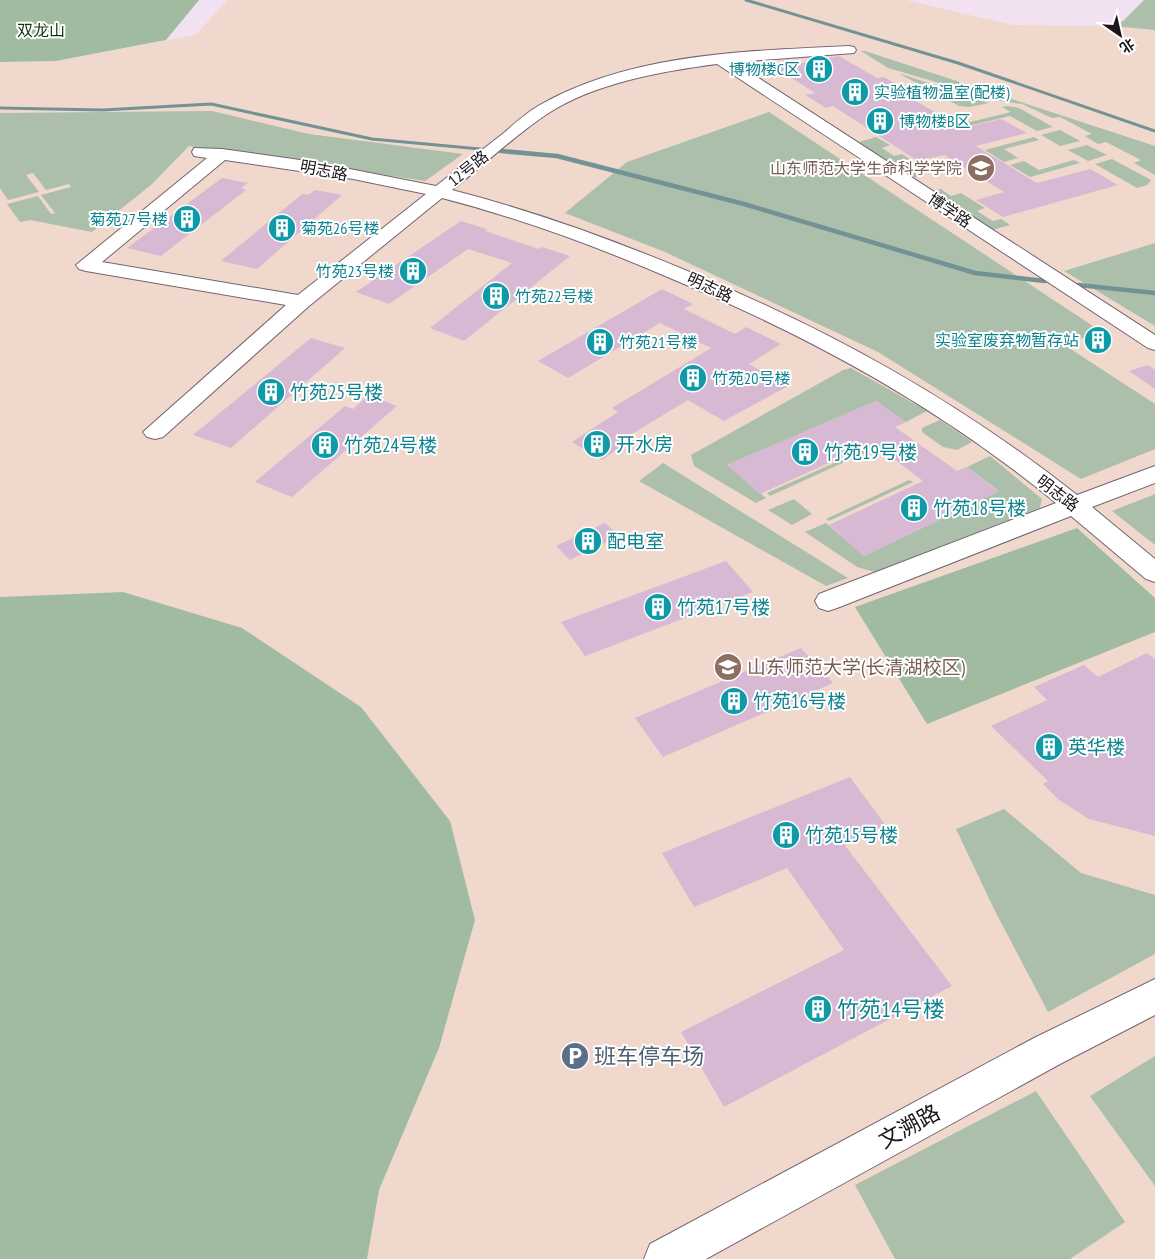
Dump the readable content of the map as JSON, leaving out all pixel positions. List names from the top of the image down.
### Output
{
  "streets": {
    "street": [
      "12号路",
      "明志路",
      "博学路",
      "文溯路"
    ]
  },
  "crossings": [
    ["12号路", "明志路"],
    ["12号路", "博学路"]
  ],
  "parks": ["双龙山"],
  "places": {
    "building": [
      "博物楼C区",
      "实验植物温室(配楼)",
      "博物楼B区",
      "菊苑27号楼",
      "菊苑26号楼",
      "竹苑23号楼",
      "竹苑22号楼",
      "实验室废弃物暂存站",
      "竹苑21号楼",
      "竹苑20号楼",
      "竹苑25号楼",
      "开水房",
      "竹苑24号楼",
      "竹苑19号楼",
      "竹苑18号楼",
      "配电室",
      "竹苑17号楼",
      "竹苑16号楼",
      "英华楼",
      "竹苑15号楼",
      "竹苑14号楼"
    ],
    "school or university": ["山东师范大学生命科学学院", "山东师范大学(长清湖校区)"],
    "parking": ["班车停车场"]
  },
  "north": "bottom right"
}
